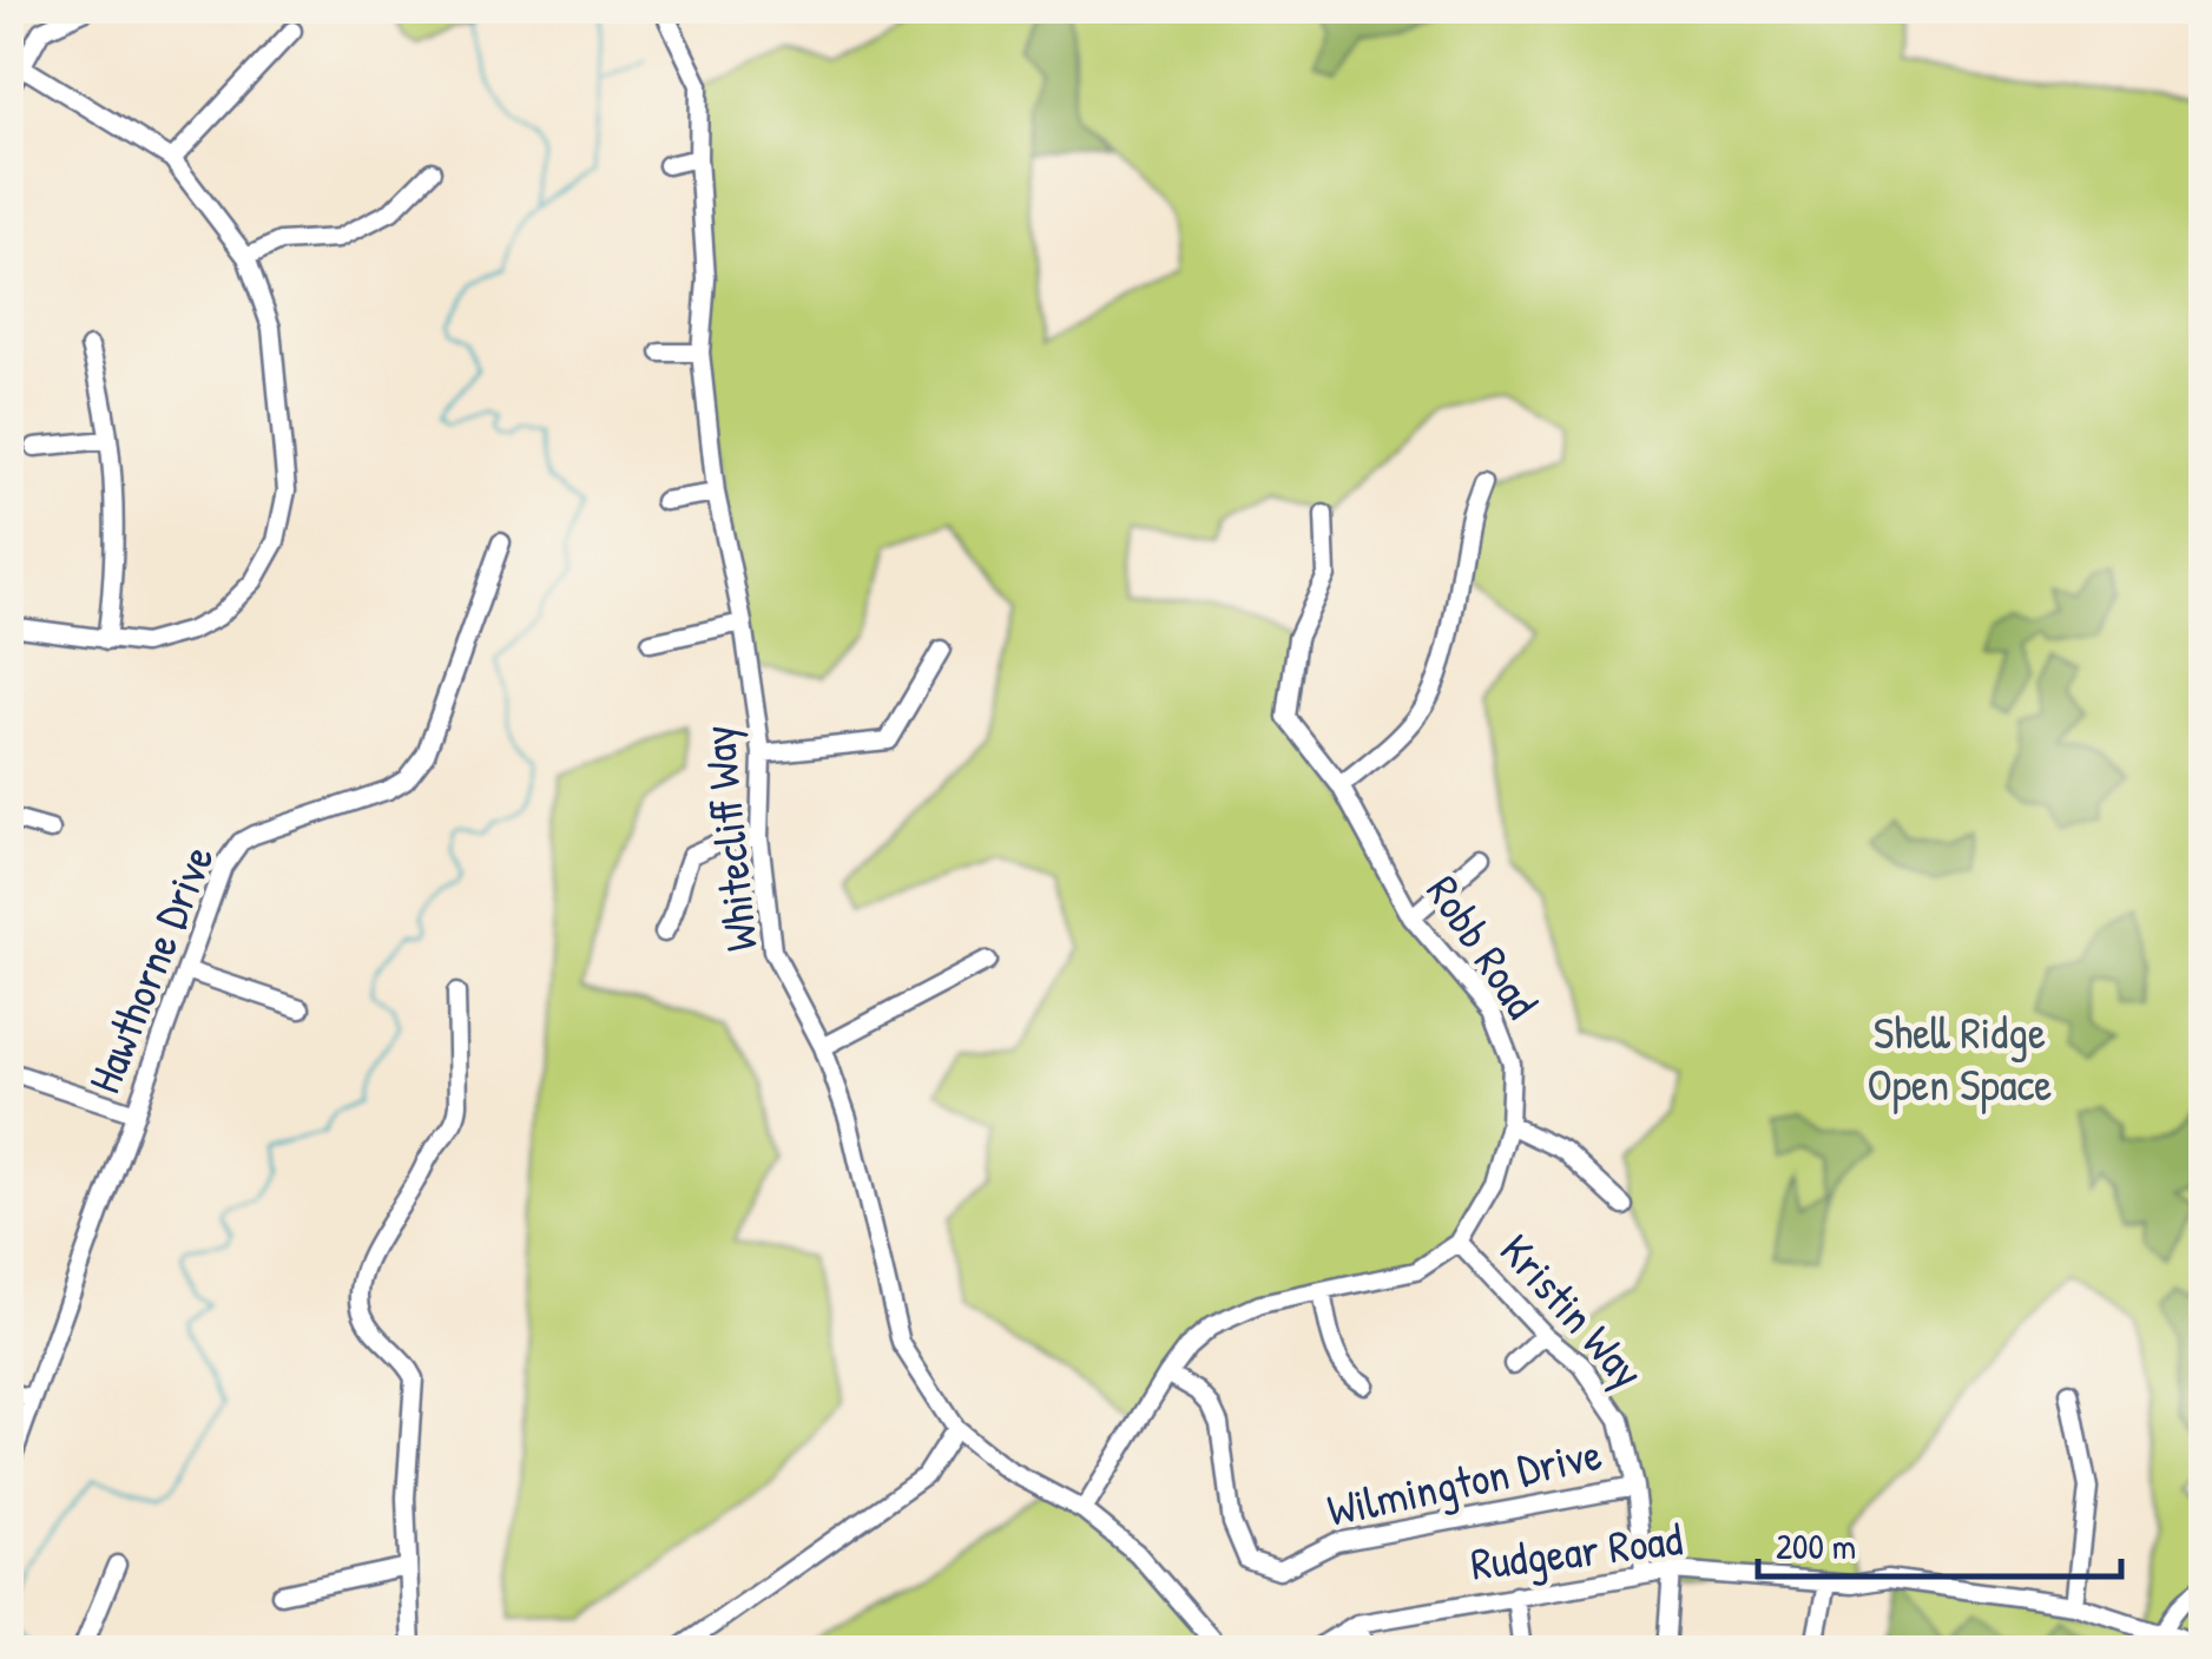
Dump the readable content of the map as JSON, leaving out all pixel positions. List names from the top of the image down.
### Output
{
  "streets": {
    "street": [
      "Whitecliff Way",
      "Robb Road",
      "Hawthorne Drive",
      "Kristin Way",
      "Wilmington Drive",
      "Rudgear Road"
    ]
  },
  "crossings": [
    ["Whitecliff Way", "Robb Road"],
    ["Robb Road", "Kristin Way"],
    ["Robb Road", "Wilmington Drive"],
    ["Kristin Way", "Wilmington Drive"],
    ["Kristin Way", "Rudgear Road"]
  ],
  "parks": ["Shell Ridge Open Space"],
  "scale_bar": "200 m"
}
